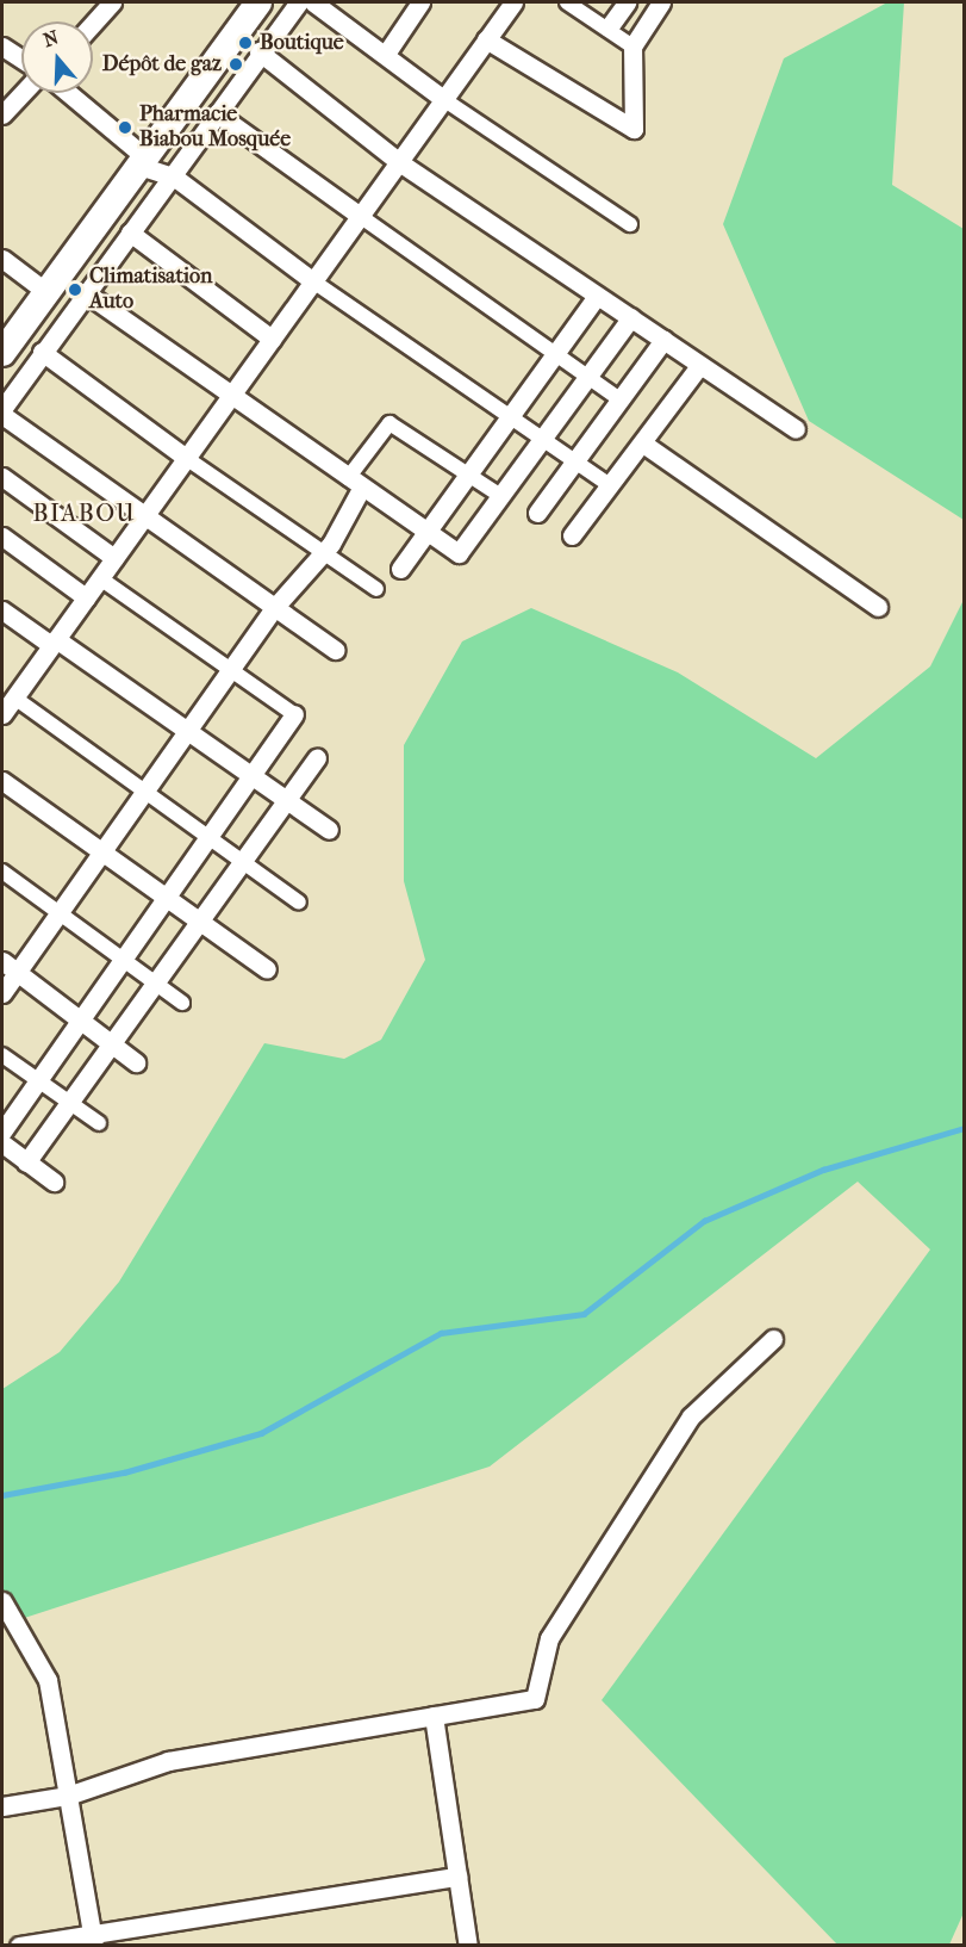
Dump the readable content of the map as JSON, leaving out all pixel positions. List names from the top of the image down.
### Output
{
  "districts": ["BIABOU"],
  "places": [
    "Boutique",
    "Dépôt de gaz",
    "Pharmacie Biabou Mosquée",
    "Climatisation Auto"
  ],
  "north": "top"
}
